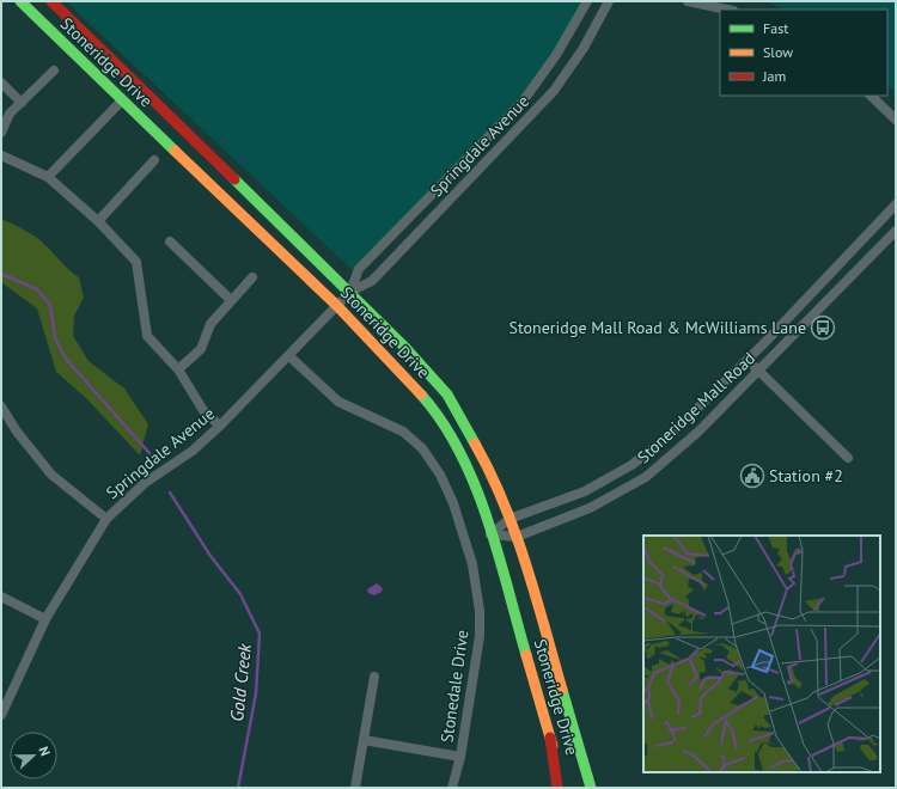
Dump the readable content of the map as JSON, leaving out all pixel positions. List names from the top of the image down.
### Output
{
  "streets": {
    "main road": ["Stoneridge Drive"],
    "street": ["Springdale Avenue", "Stoneridge Mall Road", "Stonedale Drive"]
  },
  "crossings": [
    ["Stoneridge Drive", "Springdale Avenue"],
    ["Stoneridge Drive", "Stoneridge Mall Road"],
    ["Springdale Avenue", "Stonedale Drive"]
  ],
  "water": ["Gold Creek"],
  "places": {
    "bus stop": ["Stoneridge Mall Road & McWilliams Lane"],
    "public building": ["Station #2"]
  },
  "legend": ["Fast", "Slow", "Jam"],
  "north": "right"
}
